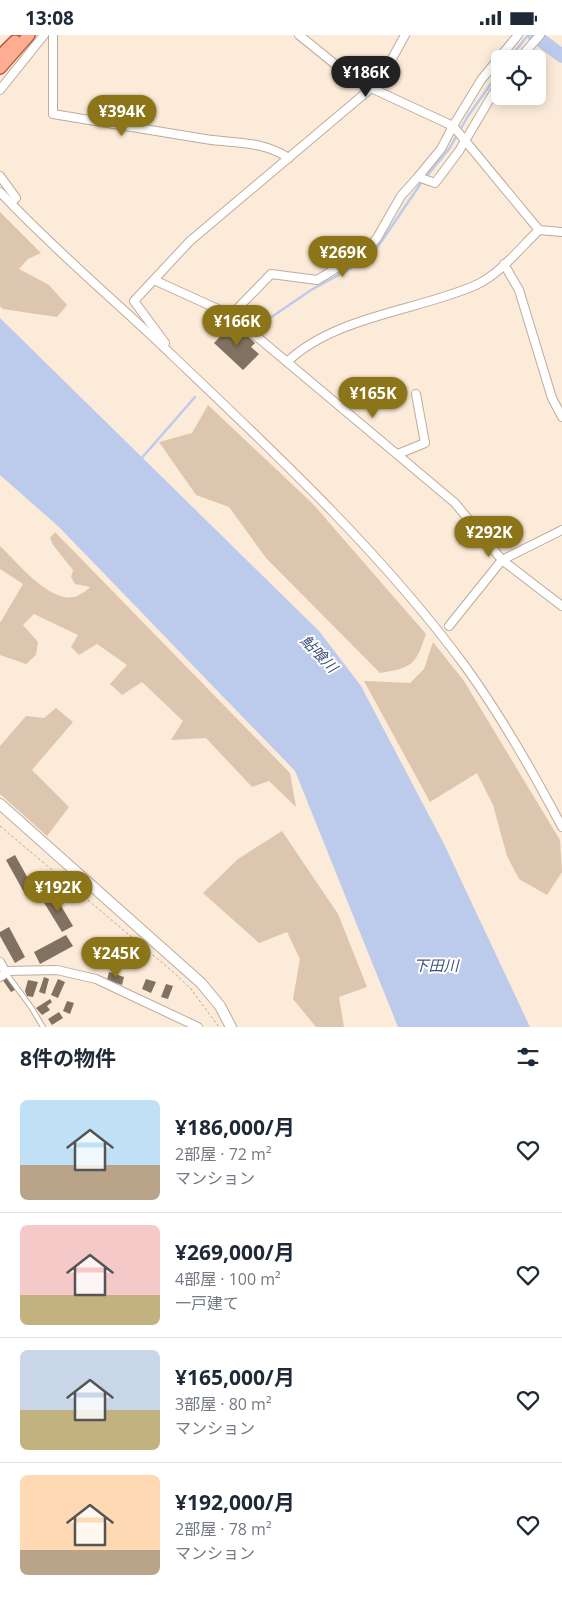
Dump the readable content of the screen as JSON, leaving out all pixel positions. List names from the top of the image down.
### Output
{
  "water": ["鮎喰川", "下田川"],
  "page": {
    "status": "13:08",
    "price": [
      "¥186K",
      "¥394K",
      "¥269K",
      "¥166K",
      "¥165K",
      "¥292K",
      "¥192K",
      "¥245K"
    ],
    "heading": "8件の物件",
    "list": [
      {
        "name": "¥186,000/月",
        "note": "2部屋 · 72 m² · マンション"
      },
      {
        "name": "¥269,000/月",
        "note": "4部屋 · 100 m² · 一戸建て"
      },
      {
        "name": "¥165,000/月",
        "note": "3部屋 · 80 m² · マンション"
      },
      {
        "name": "¥192,000/月",
        "note": "2部屋 · 78 m² · マンション"
      }
    ]
  }
}
